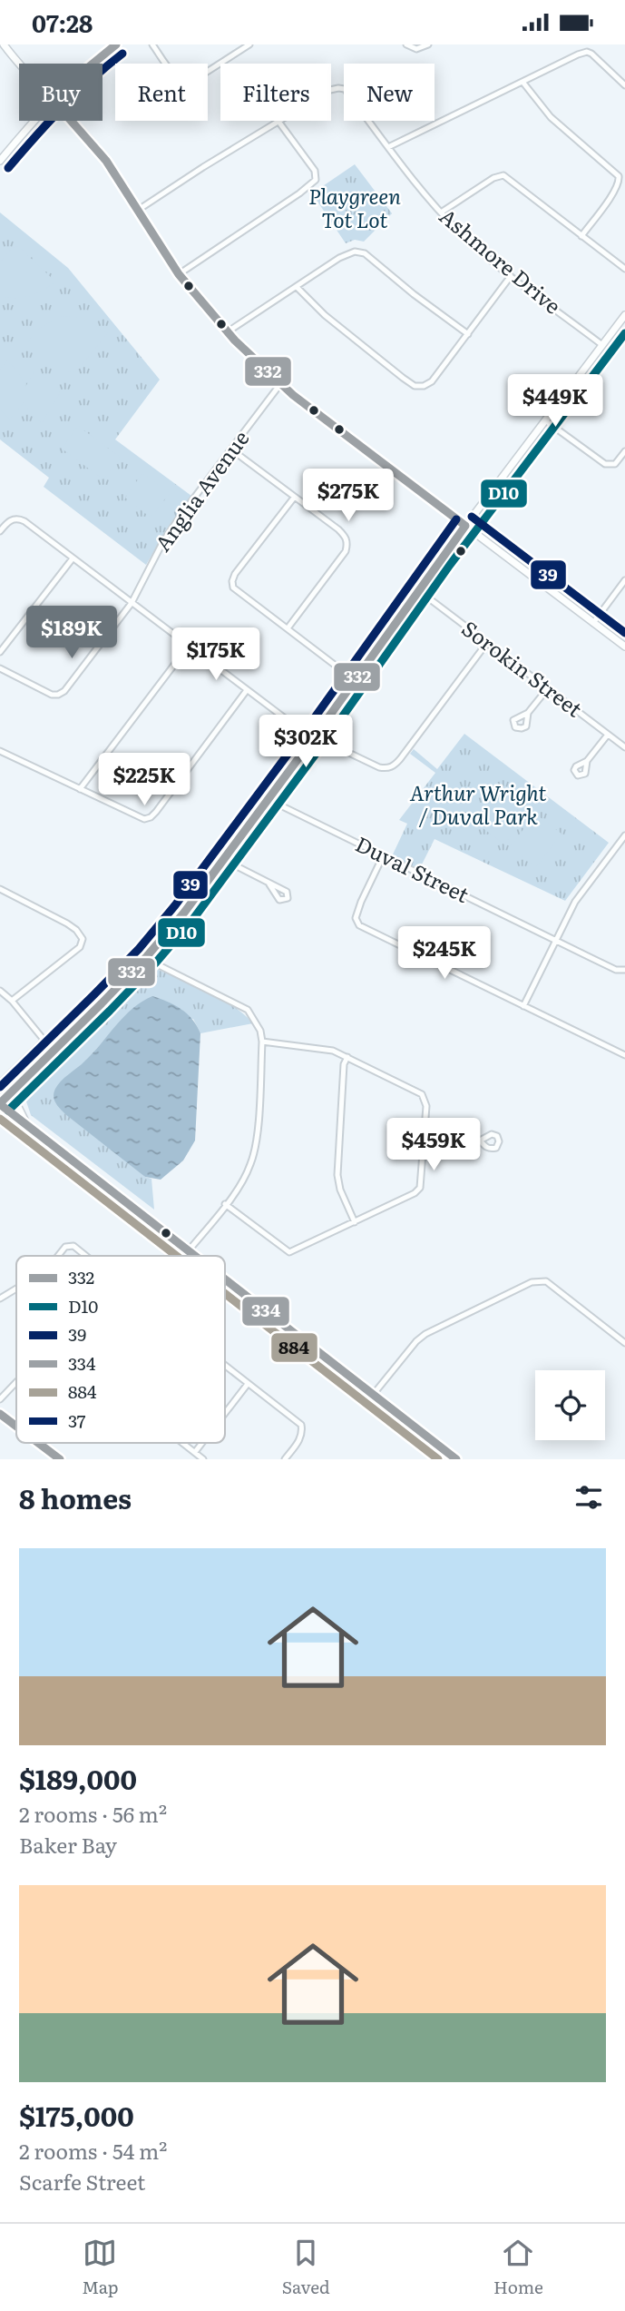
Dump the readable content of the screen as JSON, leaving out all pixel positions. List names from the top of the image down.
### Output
{
  "streets": {
    "street": [
      "Ashmore Drive",
      "Anglia Avenue",
      "Sorokin Street",
      "Duval Street"
    ]
  },
  "parks": ["Playgreen Tot Lot", "Arthur Wright / Duval Park"],
  "lines": [
    "transit line 332",
    "transit line 37",
    "transit line D10",
    "transit line 39",
    "transit line 334",
    "transit line 884"
  ],
  "legend": [
    "332",
    "D10",
    "39",
    "334",
    "884",
    "37"
  ],
  "page": {
    "status": "07:28",
    "chip": [
      "Buy",
      "Rent",
      "Filters",
      "New"
    ],
    "price": [
      "$449K",
      "$275K",
      "$189K",
      "$175K",
      "$302K",
      "$225K",
      "$245K",
      "$459K"
    ],
    "heading": "8 homes",
    "list": [
      {
        "name": "$189,000",
        "note": "2 rooms · 56 m² · Baker Bay"
      },
      {
        "name": "$175,000",
        "note": "2 rooms · 54 m² · Scarfe Street"
      }
    ],
    "tabs": ["Map", "Saved", "Home"]
  }
}
